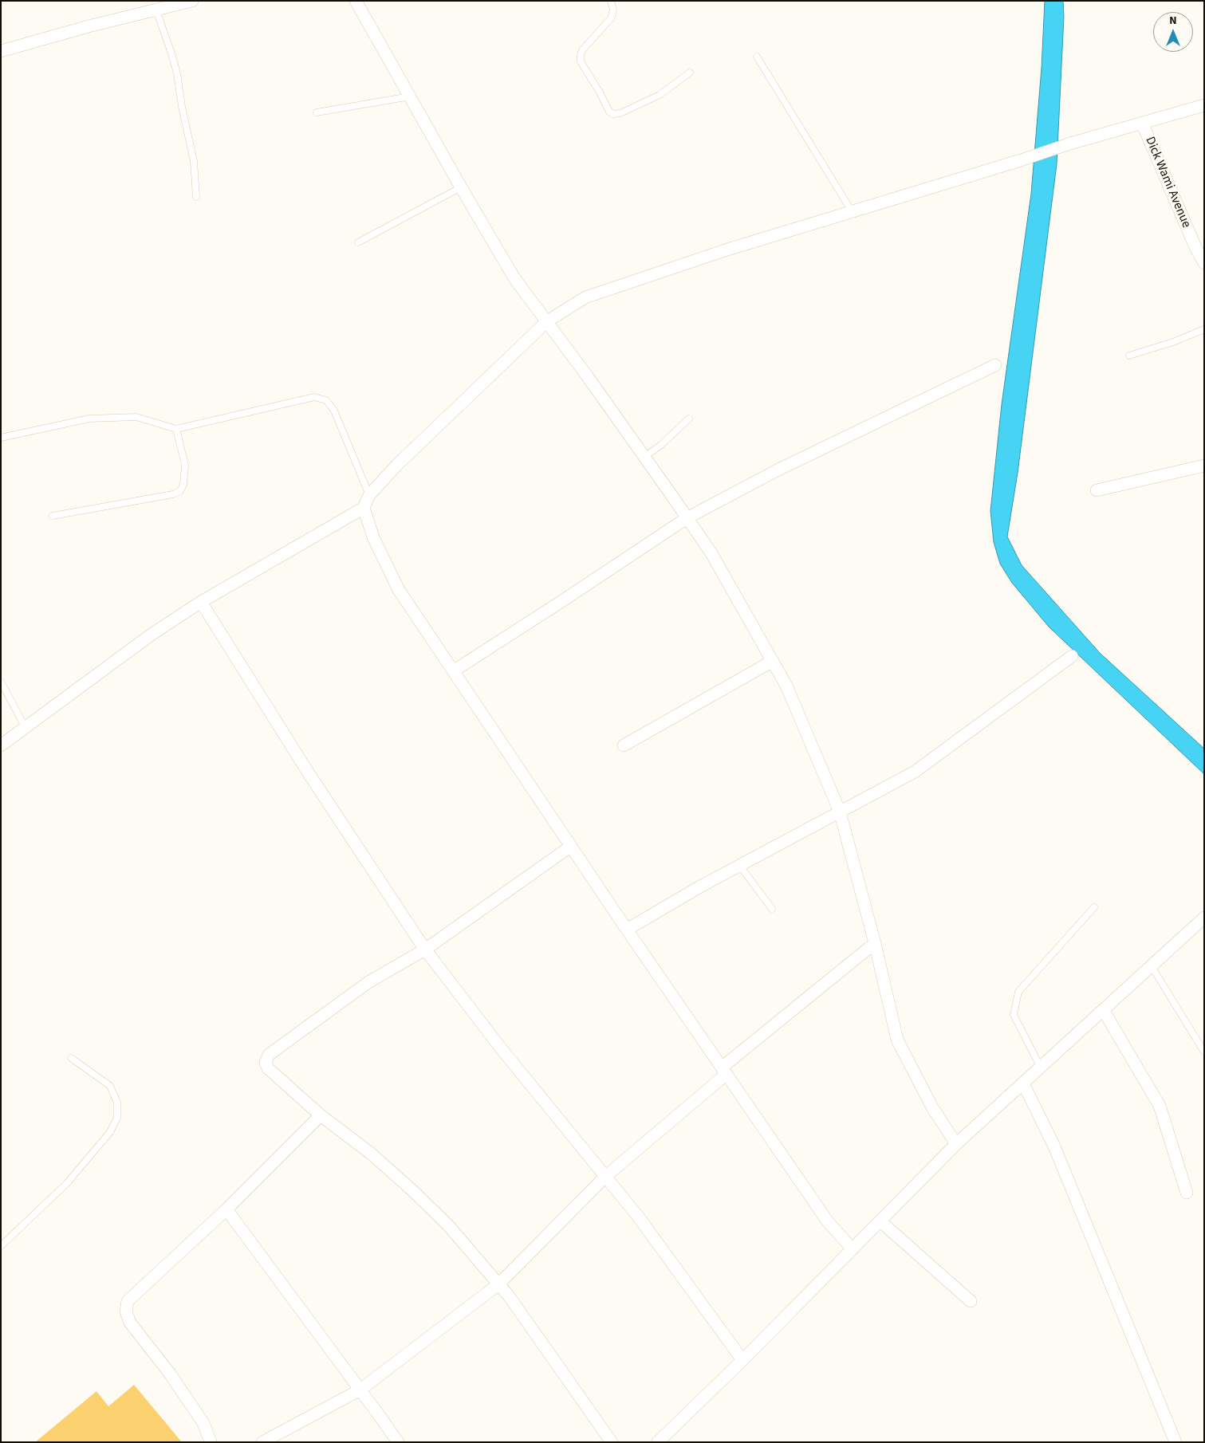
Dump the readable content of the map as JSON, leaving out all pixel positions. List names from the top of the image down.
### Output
{
  "streets": {
    "street": ["Dick Wami Avenue"]
  },
  "north": "top"
}
